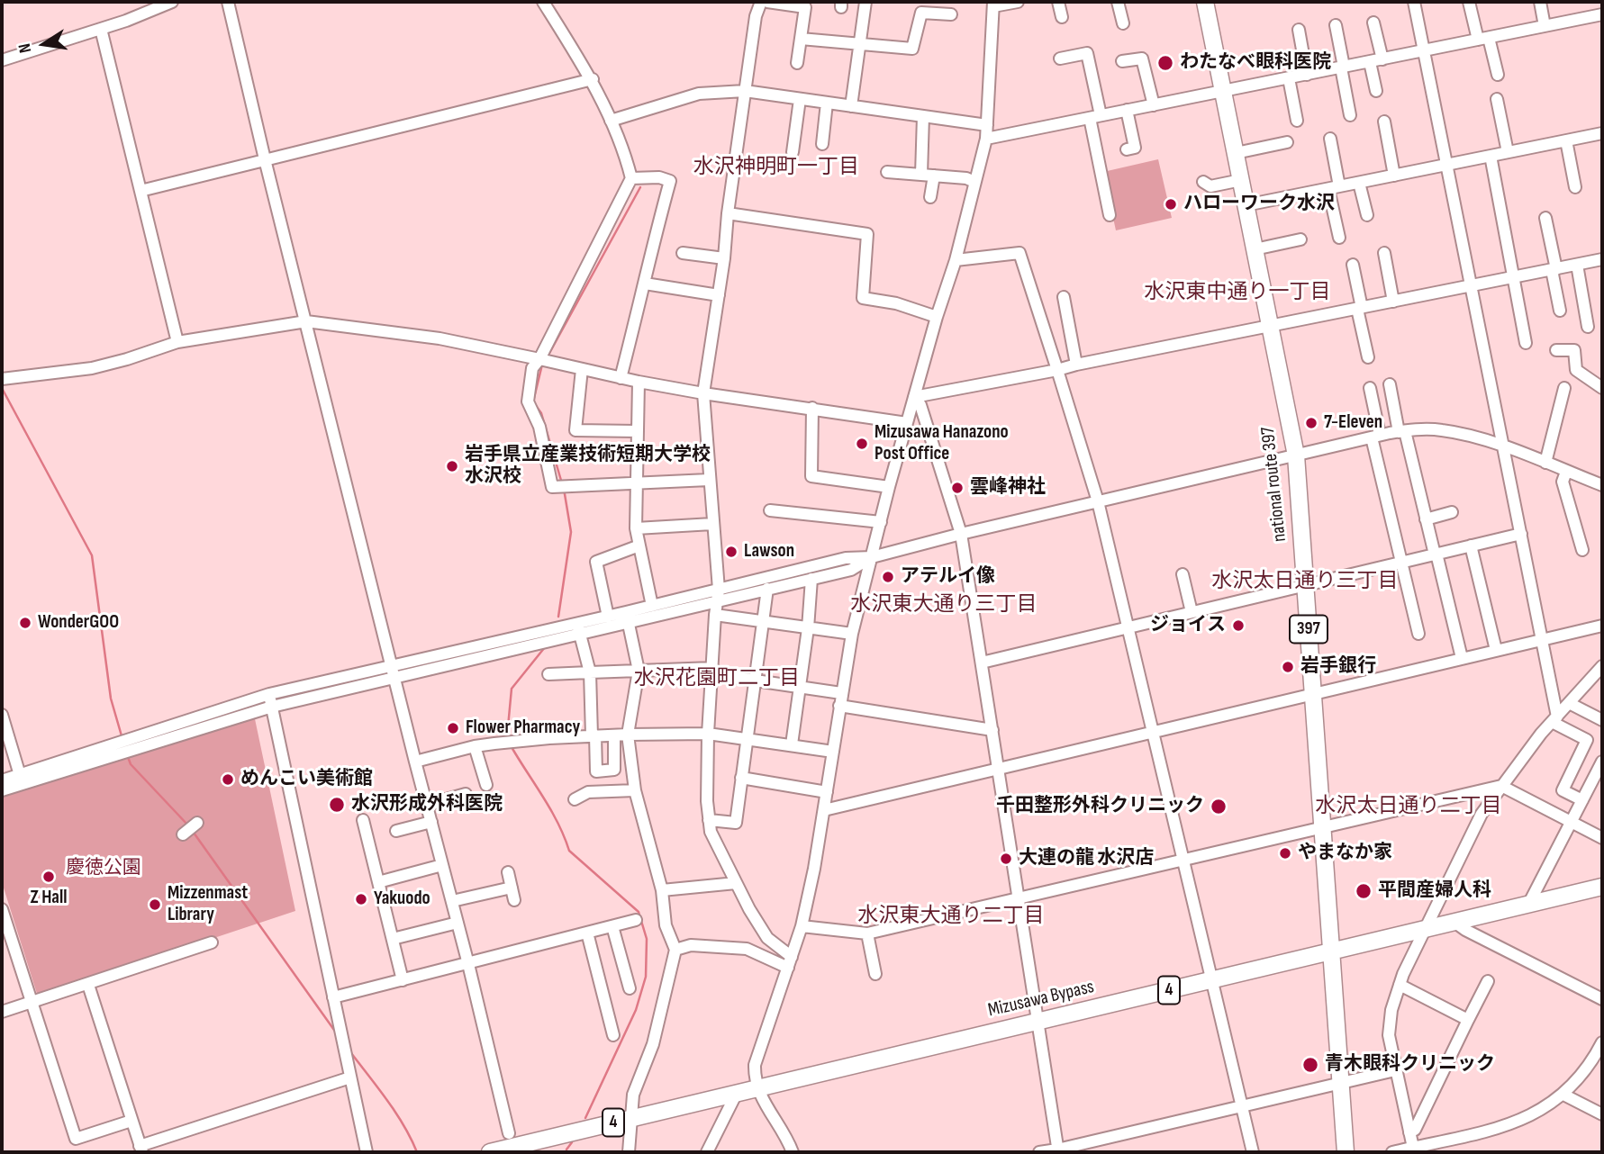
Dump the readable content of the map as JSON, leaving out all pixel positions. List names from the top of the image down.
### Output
{
  "streets": {
    "highway": [
      "national route 397",
      "397",
      "4",
      "Mizusawa Bypass"
    ]
  },
  "crossings": [
    ["national route 397", "397"],
    ["national route 397", "Mizusawa Bypass"]
  ],
  "districts": [
    "水沢神明町一丁目",
    "水沢東中通り一丁目",
    "水沢太日通り三丁目",
    "水沢東大通り三丁目",
    "水沢花園町二丁目",
    "水沢太日通り二丁目",
    "水沢東大通り二丁目"
  ],
  "parks": ["慶徳公園"],
  "places": [
    "わたなべ眼科医院",
    "ハローワーク水沢",
    "7-Eleven",
    "Mizusawa Hanazono Post Office",
    "岩手県立産業技術短期大学校 水沢校",
    "雲峰神社",
    "Lawson",
    "アテルイ像",
    "WonderGOO",
    "ジョイス",
    "岩手銀行",
    "Flower Pharmacy",
    "めんこい美術館",
    "水沢形成外科医院",
    "千田整形外科クリニック",
    "やまなか家",
    "大連の龍 水沢店",
    "Z Hall",
    "平間産婦人科",
    "Yakuodo",
    "Mizzenmast Library",
    "青木眼科クリニック"
  ],
  "north": "left"
}
